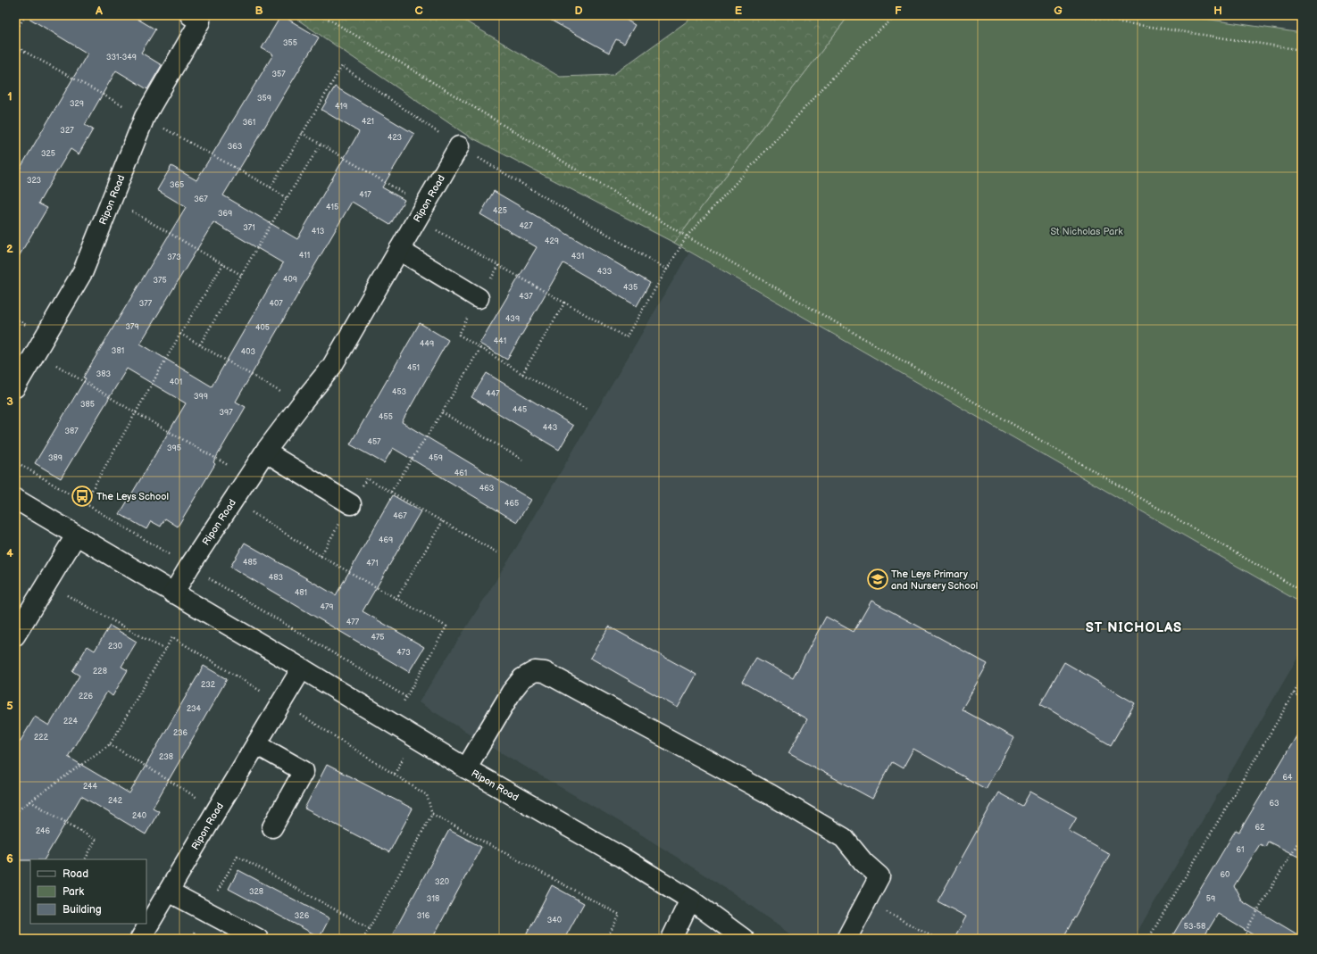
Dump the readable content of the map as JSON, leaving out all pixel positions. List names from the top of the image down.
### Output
{
  "streets": {
    "street": ["Ripon Road"]
  },
  "districts": ["ST NICHOLAS"],
  "parks": ["St Nicholas Park"],
  "places": {
    "bus stop": ["The Leys School"],
    "school or university": ["The Leys Primary and Nursery School"]
  },
  "house_numbers": [
    "355",
    "331-349",
    "357",
    "359",
    "329",
    "419",
    "421",
    "361",
    "327",
    "423",
    "363",
    "325",
    "323",
    "365",
    "417",
    "367",
    "415",
    "425",
    "369",
    "427",
    "371",
    "413",
    "429",
    "411",
    "431",
    "373",
    "433",
    "409",
    "375",
    "435",
    "437",
    "377",
    "407",
    "439",
    "379",
    "405",
    "441",
    "449",
    "381",
    "403",
    "451",
    "383",
    "401",
    "453",
    "447",
    "399",
    "385",
    "445",
    "397",
    "455",
    "443",
    "387",
    "457",
    "395",
    "389",
    "459",
    "461",
    "463",
    "465",
    "467",
    "469",
    "485",
    "471",
    "483",
    "481",
    "479",
    "477",
    "475",
    "230",
    "473",
    "228",
    "232",
    "226",
    "234",
    "224",
    "236",
    "222",
    "238",
    "64",
    "244",
    "242",
    "63",
    "240",
    "62",
    "246",
    "61",
    "60",
    "320",
    "328",
    "318",
    "59",
    "326",
    "316",
    "340",
    "53-58"
  ],
  "legend": ["Road", "Park", "Building"],
  "grid": {
    "columns": [
      "A",
      "B",
      "C",
      "D",
      "E",
      "F",
      "G",
      "H"
    ],
    "rows": [
      "1",
      "2",
      "3",
      "4",
      "5",
      "6"
    ]
  }
}
